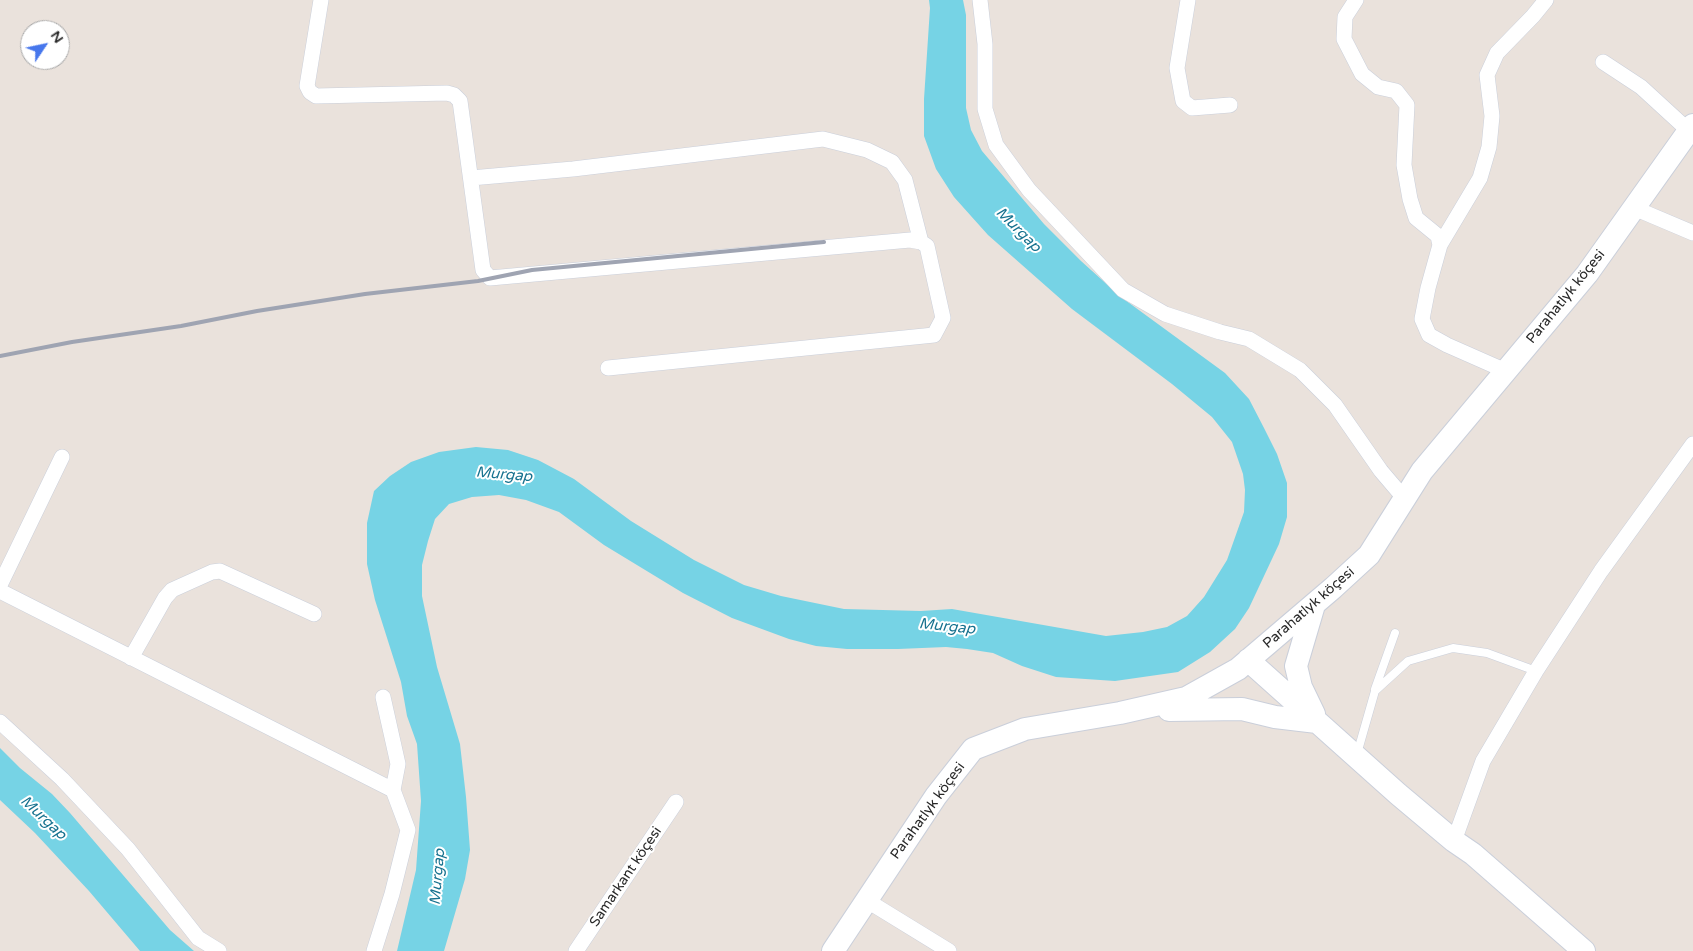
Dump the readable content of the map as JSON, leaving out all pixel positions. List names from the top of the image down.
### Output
{
  "streets": {
    "main road": ["Parahatlyk köçesi"],
    "street": ["Samarkant köçesi"]
  },
  "water": ["Murgap"],
  "north": "top right"
}
